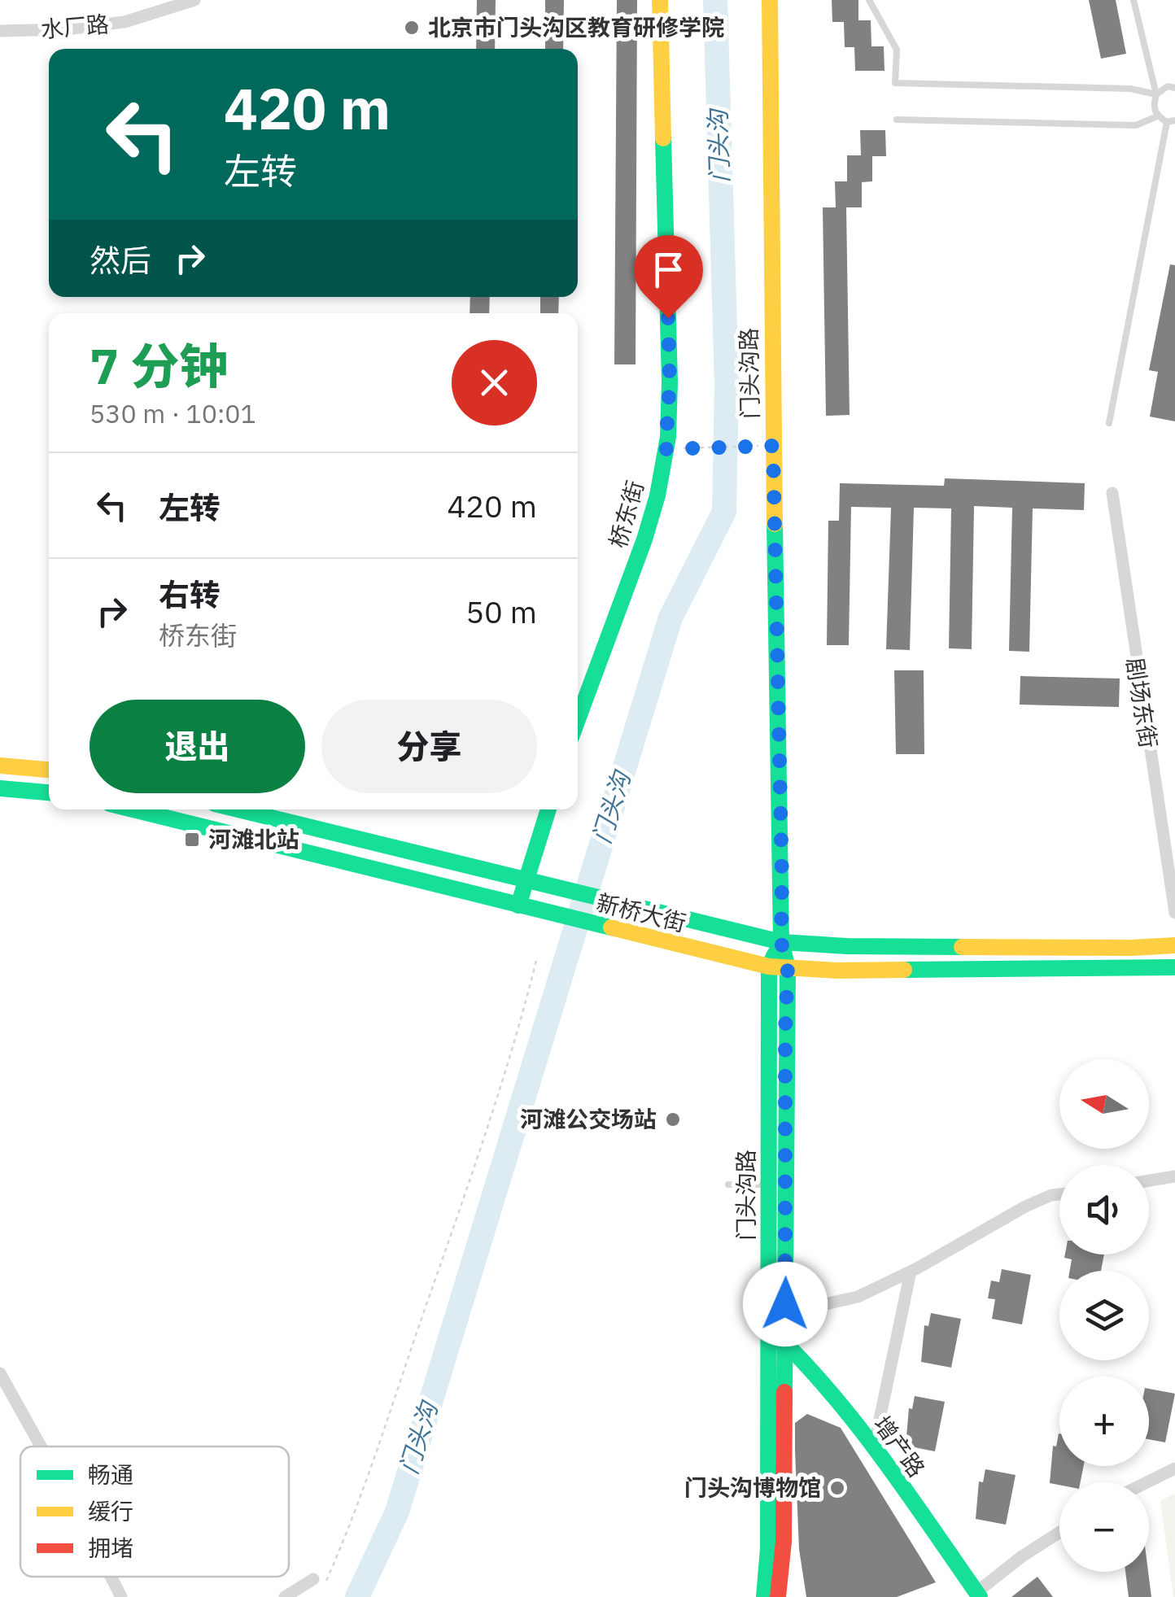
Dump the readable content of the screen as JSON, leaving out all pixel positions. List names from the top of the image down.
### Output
{
  "streets": {
    "main road": [
      "门头沟路",
      "桥东街",
      "新桥大街",
      "增产路"
    ],
    "street": ["水厂路", "剧场东街"]
  },
  "crossings": [
    ["门头沟路", "新桥大街"],
    ["门头沟路", "增产路"]
  ],
  "water": ["门头沟"],
  "places": {
    "other": ["北京市门头沟区教育研修学院", "河滩公交场站", "门头沟博物馆"],
    "transit": ["河滩北站"]
  },
  "legend": ["畅通", "缓行", "拥堵"],
  "north": "left",
  "page": {
    "turn": ["420 m", "左转"],
    "then": "然后",
    "heading": ["7 分钟", "530 m · 10:01"],
    "list": [
      {
        "name": "左转",
        "value": "420 m"
      },
      {
        "name": "右转",
        "note": "桥东街",
        "value": "50 m"
      }
    ],
    "buttons": ["退出", "分享"],
    "map_buttons": ["+", "−"]
  }
}
